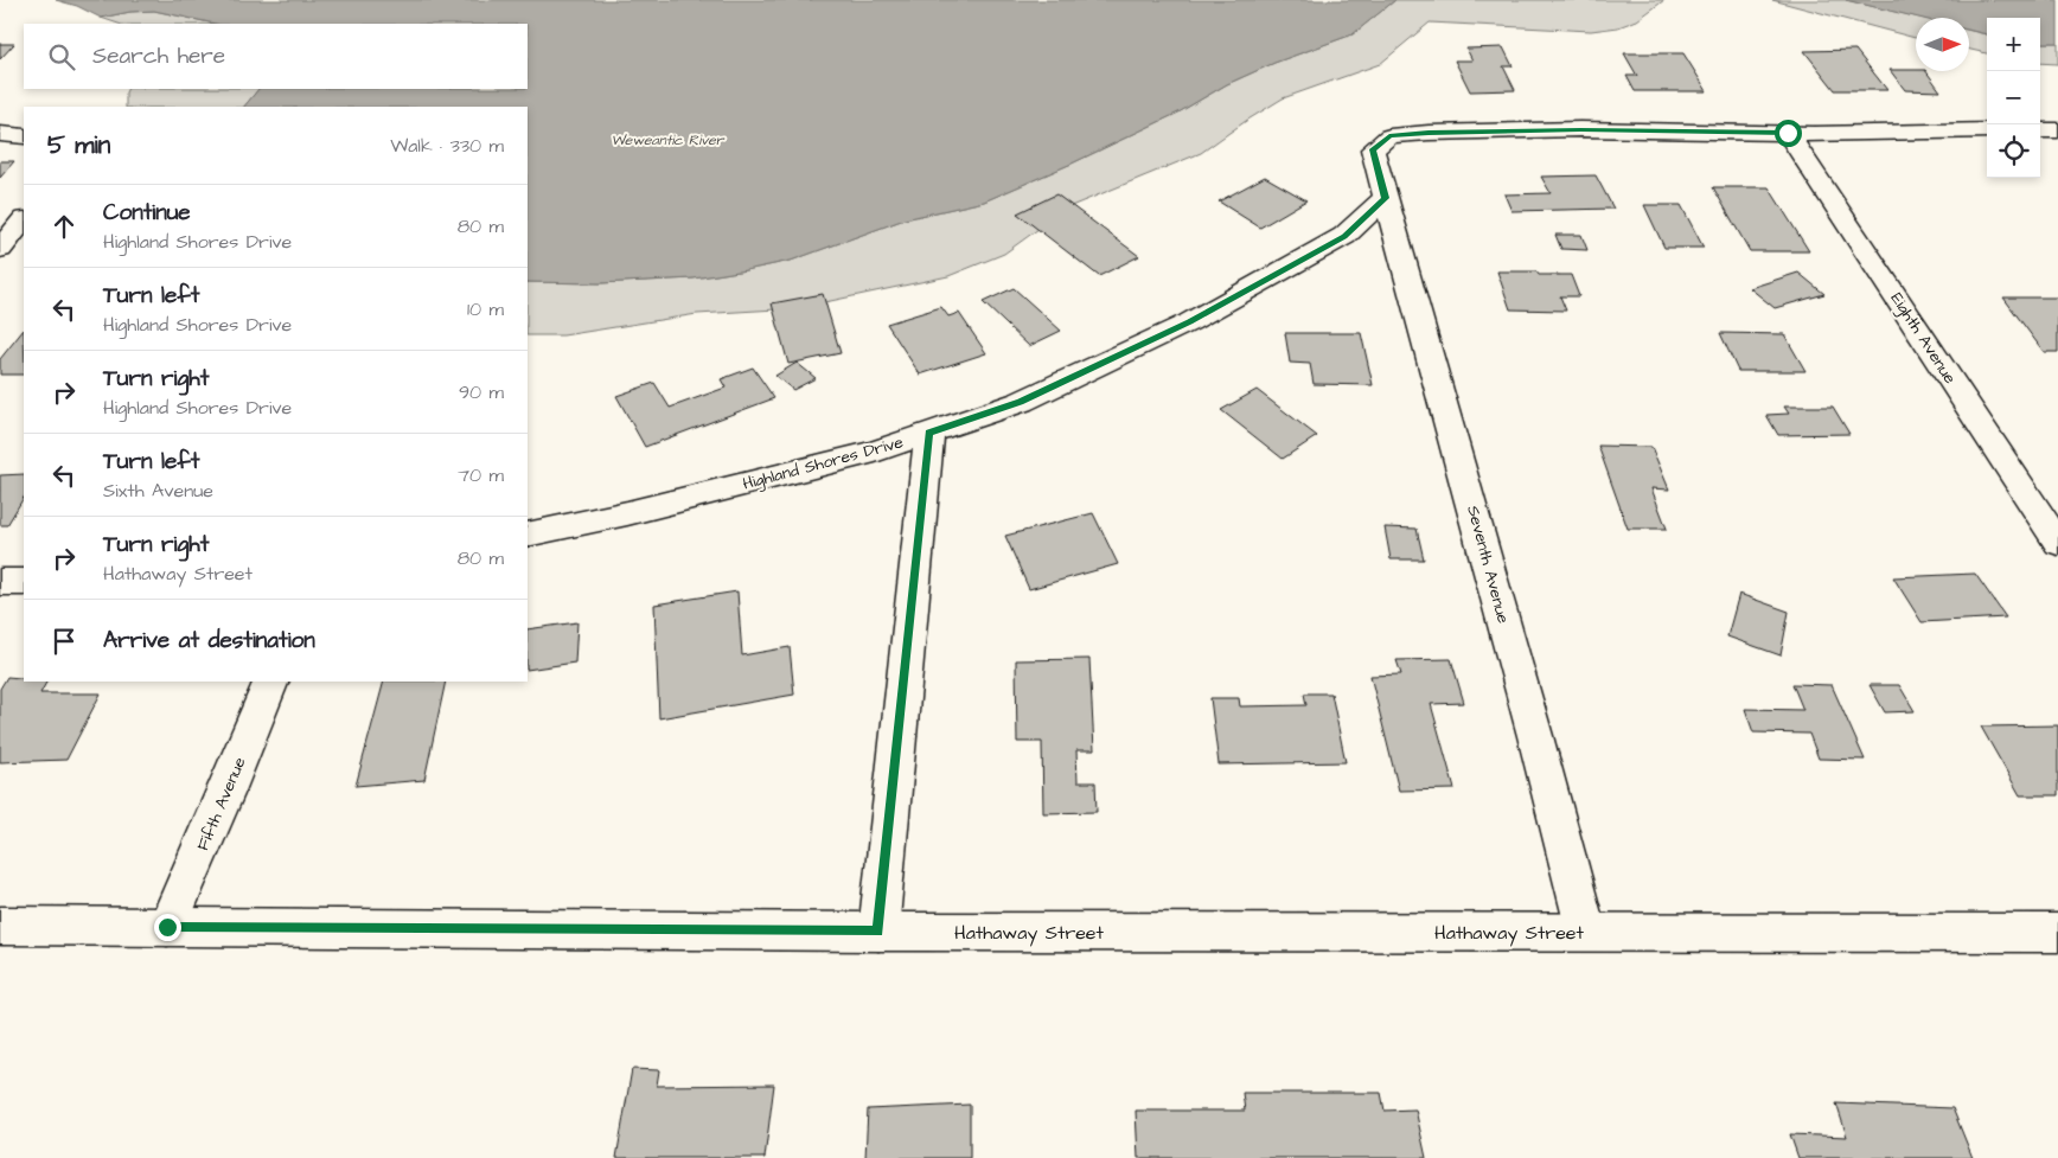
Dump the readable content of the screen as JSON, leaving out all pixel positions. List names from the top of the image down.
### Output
{
  "streets": {
    "street": [
      "Eighth Avenue",
      "Highland Shores Drive",
      "Seventh Avenue",
      "Fifth Avenue",
      "Hathaway Street"
    ]
  },
  "crossings": [
    ["Highland Shores Drive", "Seventh Avenue"],
    ["Seventh Avenue", "Hathaway Street"],
    ["Fifth Avenue", "Hathaway Street"]
  ],
  "water": ["Weweantic River"],
  "north": "right",
  "page": {
    "map_buttons": ["+", "−"],
    "search": "Search here",
    "heading": ["5 min", "Walk · 330 m"],
    "list": [
      ["Continue", "Highland Shores Drive", "80 m"],
      ["Turn left", "Highland Shores Drive", "10 m"],
      ["Turn right", "Highland Shores Drive", "90 m"],
      ["Turn left", "Sixth Avenue", "70 m"],
      ["Turn right", "Hathaway Street", "80 m"],
      "Arrive at destination"
    ]
  }
}
